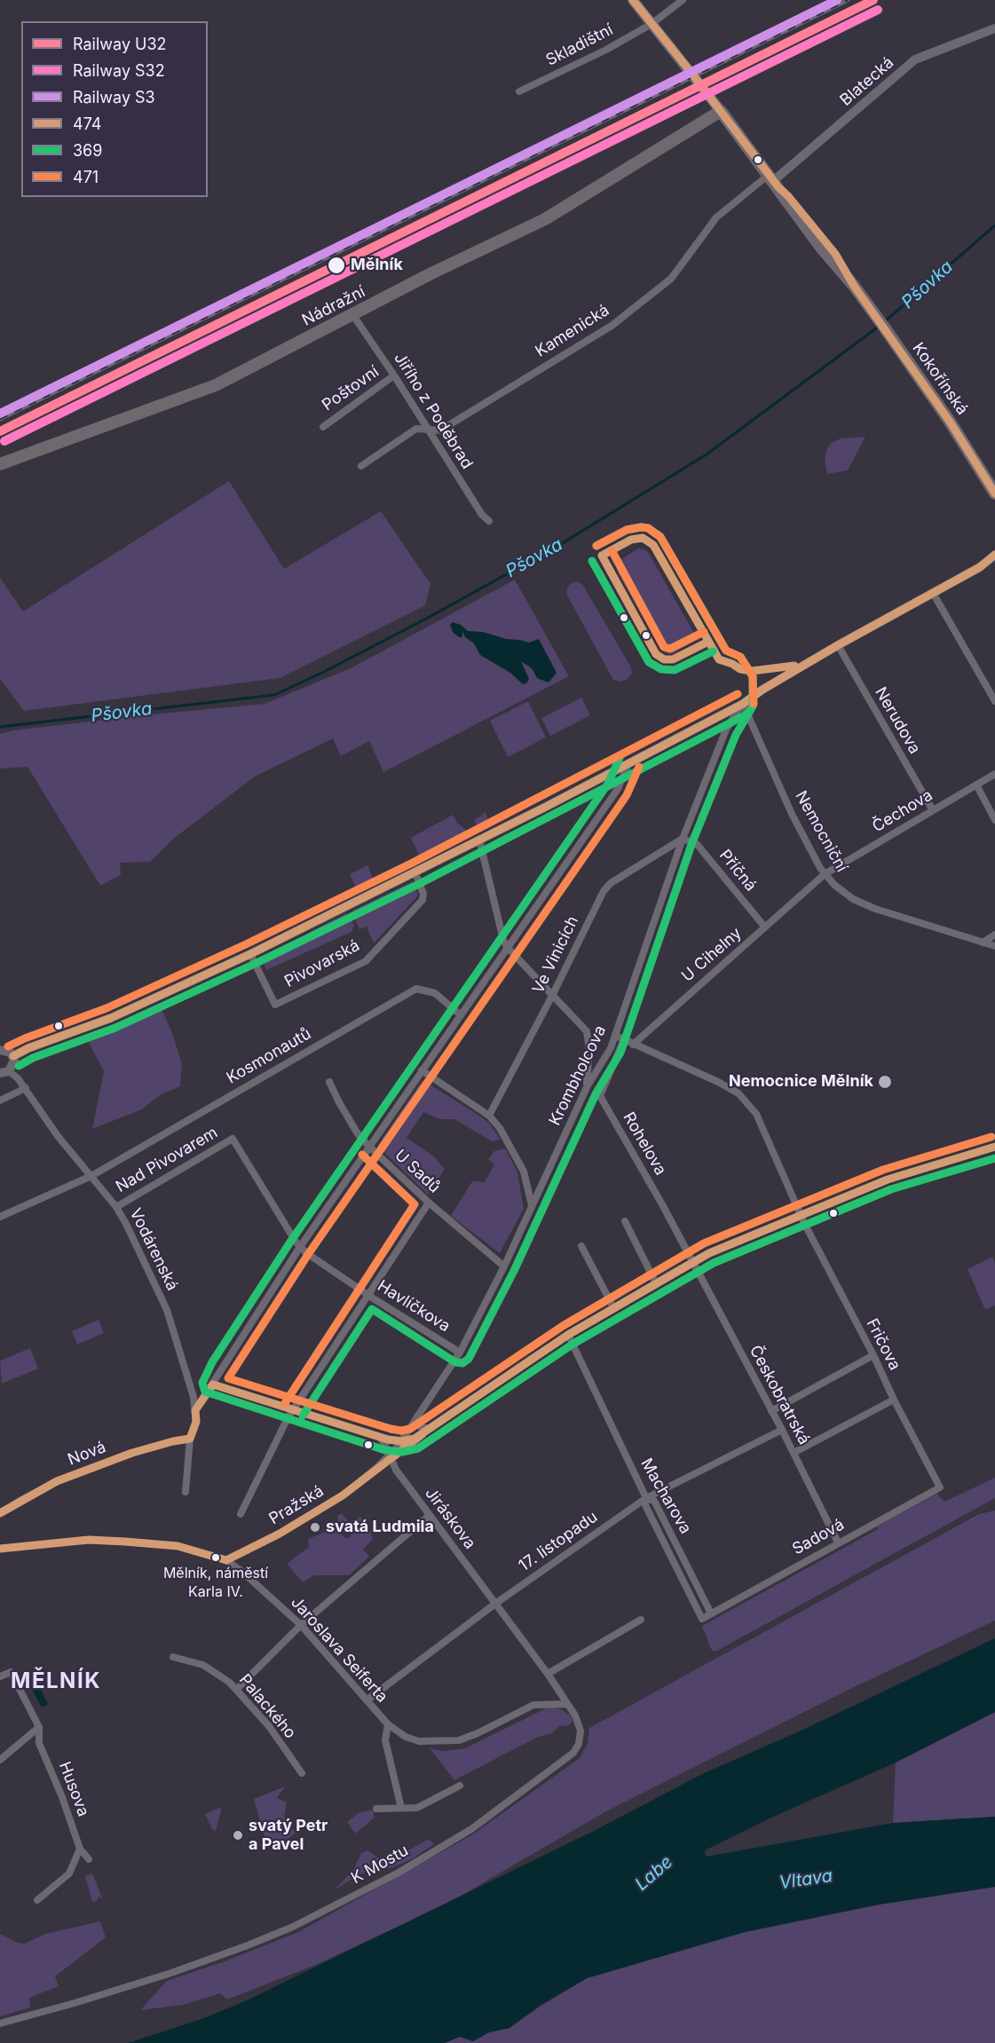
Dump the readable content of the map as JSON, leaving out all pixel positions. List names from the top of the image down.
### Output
{
  "streets": {
    "main road": ["Nádražní", "Kokořínská"],
    "street": [
      "Skladištní",
      "Blatecká",
      "Kamenická",
      "Poštovní",
      "Jiřího z Poděbrad",
      "Nerudova",
      "Čechova",
      "Nemocniční",
      "Příčná",
      "Ve Vinicích",
      "U Cihelny",
      "Pivovarská",
      "Kosmonautů",
      "Krombholcova",
      "Rohelova",
      "Nad Pivovarem",
      "U Sadů",
      "Vodárenská",
      "Havlíčkova",
      "Fričova",
      "Českobratrská",
      "Nová",
      "Macharova",
      "Pražská",
      "Jiráskova",
      "Sadová",
      "17. listopadu",
      "Jaroslava Seiferta",
      "Palackého",
      "Husova",
      "K Mostu"
    ]
  },
  "crossings": [
    ["Skladištní", "Kokořínská"],
    ["Blatecká", "Kamenická"],
    ["Blatecká", "Kokořínská"],
    ["Nádražní", "Kokořínská"],
    ["Nádražní", "Jiřího z Poděbrad"],
    ["Kamenická", "Kokořínská"],
    ["Kamenická", "Jiřího z Poděbrad"],
    ["Poštovní", "Jiřího z Poděbrad"],
    ["Nerudova", "Čechova"],
    ["Čechova", "Nemocniční"],
    ["Čechova", "U Cihelny"],
    ["Nemocniční", "U Cihelny"],
    ["Nemocniční", "Krombholcova"],
    ["Příčná", "Ve Vinicích"],
    ["Příčná", "U Cihelny"],
    ["Příčná", "Krombholcova"],
    ["Ve Vinicích", "Krombholcova"],
    ["U Cihelny", "Fričova"],
    ["Kosmonautů", "Vodárenská"],
    ["Krombholcova", "U Sadů"],
    ["Krombholcova", "Havlíčkova"],
    ["Krombholcova", "Pražská"],
    ["Rohelova", "Českobratrská"],
    ["Rohelova", "Pražská"],
    ["Nad Pivovarem", "Vodárenská"],
    ["Nad Pivovarem", "Havlíčkova"],
    ["Fričova", "Pražská"],
    ["Fričova", "Sadová"],
    ["Českobratrská", "Pražská"],
    ["Českobratrská", "Sadová"],
    ["Českobratrská", "17. listopadu"],
    ["Macharova", "Pražská"],
    ["Macharova", "Sadová"],
    ["Macharova", "17. listopadu"],
    ["Pražská", "Jiráskova"],
    ["Pražská", "Jaroslava Seiferta"],
    ["Jiráskova", "17. listopadu"],
    ["Jiráskova", "K Mostu"],
    ["Sadová", "17. listopadu"],
    ["17. listopadu", "Jaroslava Seiferta"],
    ["Jaroslava Seiferta", "K Mostu"]
  ],
  "districts": ["MĚLNÍK"],
  "water": ["Pšovka", "Labe", "Vltava"],
  "places": [
    "Mělník",
    "Nemocnice Mělník",
    "svatá Ludmila",
    "Mělník, náměstí Karla IV.",
    "svatý Petr a Pavel"
  ],
  "lines": [
    "rail line U32",
    "rail line S3",
    "transit line 474",
    "rail line S32",
    "transit line 369",
    "transit line 471"
  ],
  "legend": [
    "Railway U32",
    "Railway S32",
    "Railway S3",
    "474",
    "369",
    "471"
  ]
}
